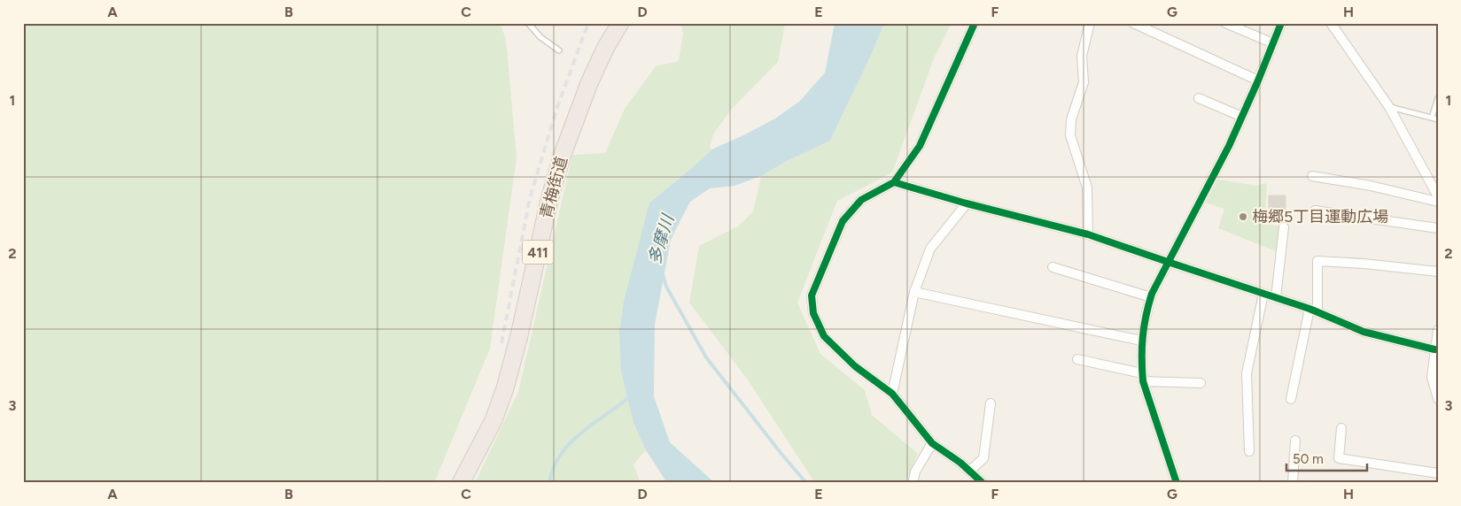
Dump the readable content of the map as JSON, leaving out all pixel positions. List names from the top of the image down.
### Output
{
  "streets": {
    "highway": ["青梅街道", "411"]
  },
  "water": ["多摩川"],
  "places": ["梅郷5丁目運動広場"],
  "scale_bar": "50 m",
  "grid": {
    "columns": [
      "A",
      "B",
      "C",
      "D",
      "E",
      "F",
      "G",
      "H"
    ],
    "rows": ["1", "2", "3"]
  }
}
